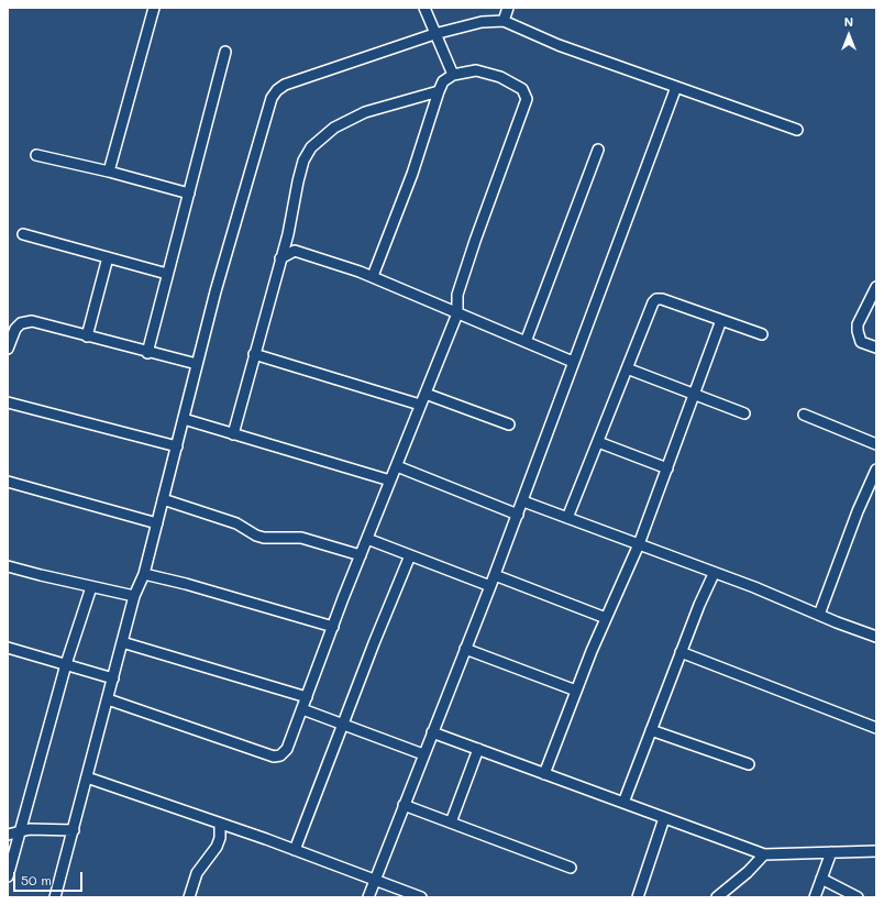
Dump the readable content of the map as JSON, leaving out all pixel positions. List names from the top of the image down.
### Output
{
  "scale_bar": "50 m",
  "north": "top"
}
